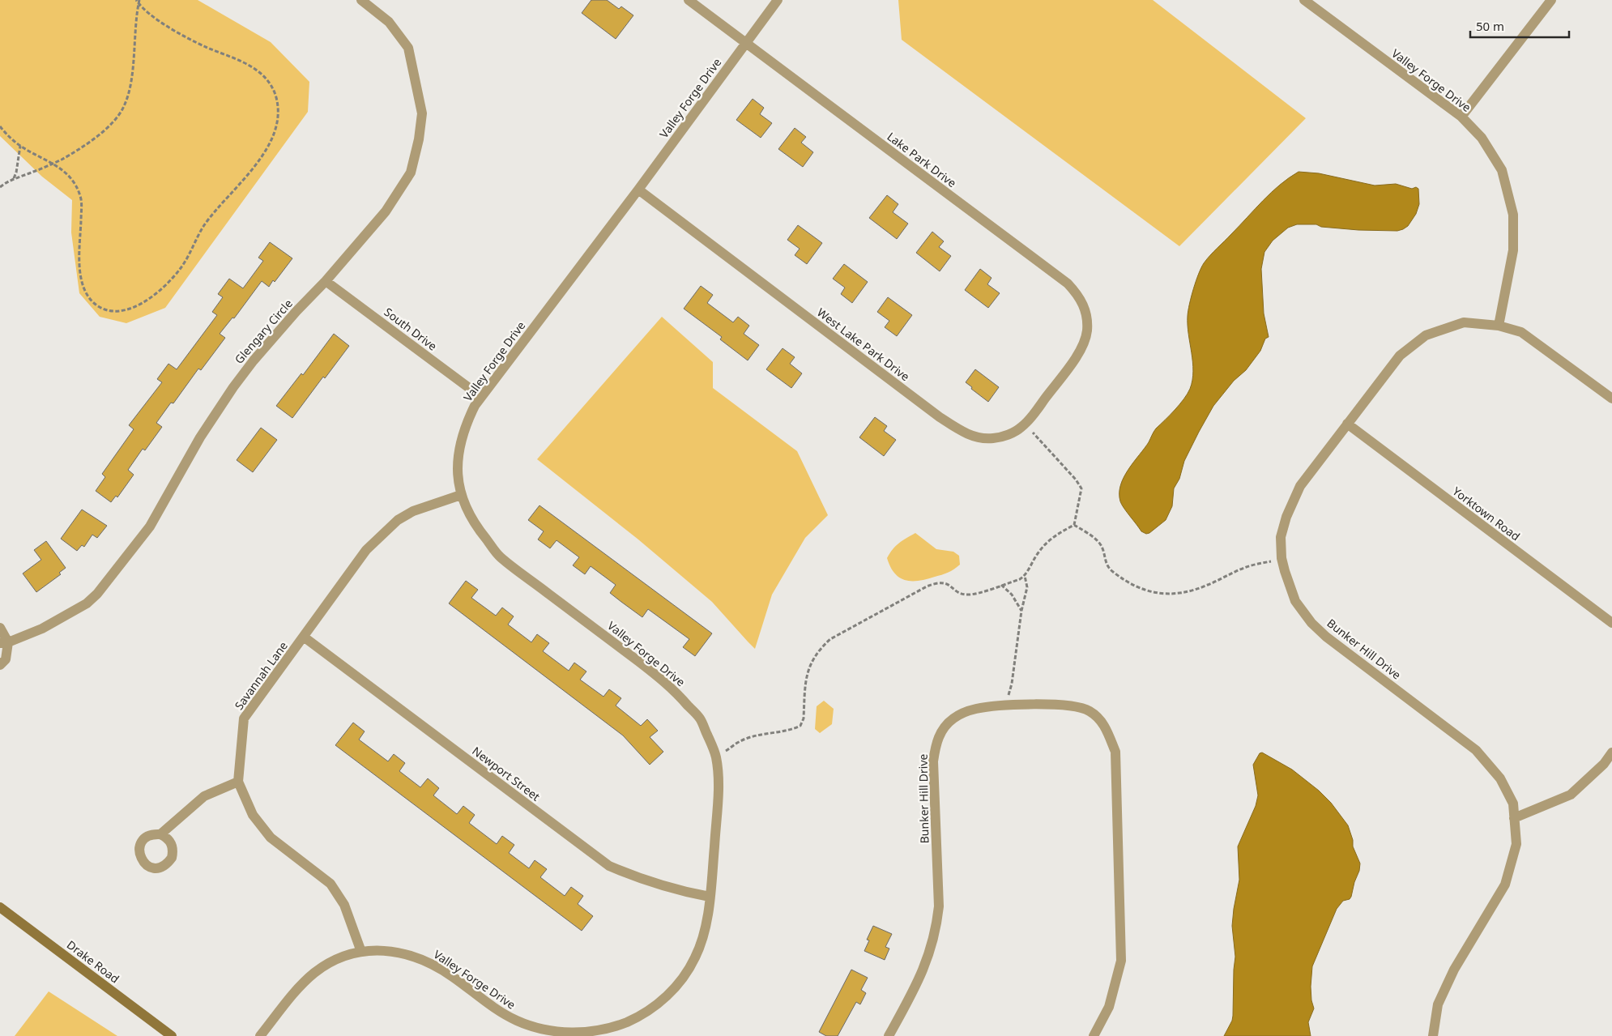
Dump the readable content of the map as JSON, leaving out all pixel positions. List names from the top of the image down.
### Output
{
  "streets": {
    "street": [
      "Valley Forge Drive",
      "Lake Park Drive",
      "South Drive",
      "Glengary Circle",
      "West Lake Park Drive",
      "Yorktown Road",
      "Bunker Hill Drive",
      "Savannah Lane",
      "Newport Street",
      "Drake Road"
    ]
  },
  "crossings": [
    ["Valley Forge Drive", "Lake Park Drive"],
    ["Valley Forge Drive", "South Drive"],
    ["Valley Forge Drive", "West Lake Park Drive"],
    ["Valley Forge Drive", "Bunker Hill Drive"],
    ["Valley Forge Drive", "Savannah Lane"],
    ["Valley Forge Drive", "Newport Street"],
    ["Lake Park Drive", "West Lake Park Drive"],
    ["South Drive", "Glengary Circle"],
    ["Yorktown Road", "Bunker Hill Drive"],
    ["Savannah Lane", "Newport Street"]
  ],
  "scale_bar": "50 m"
}
